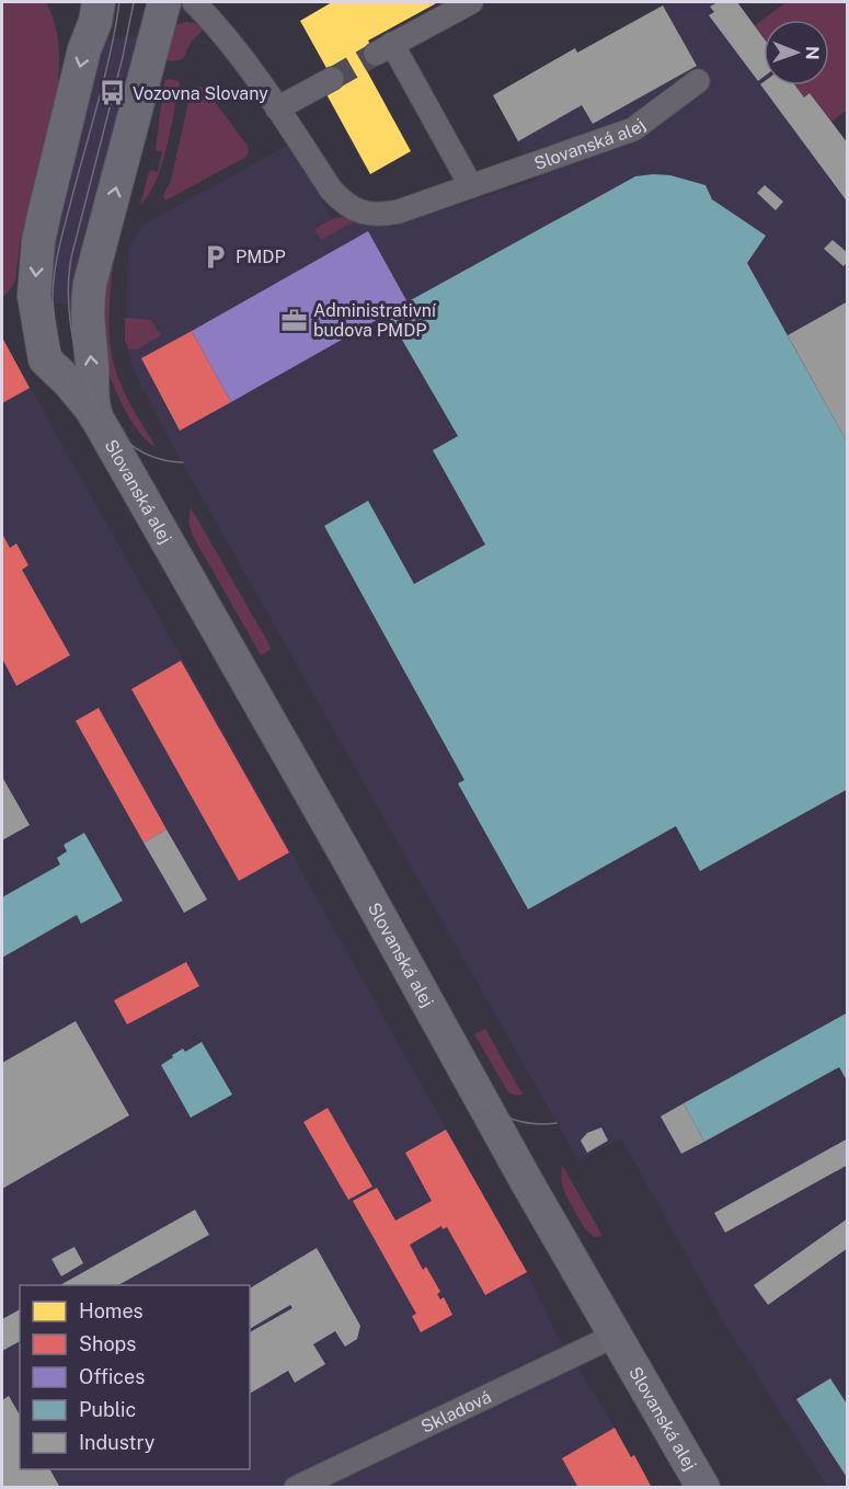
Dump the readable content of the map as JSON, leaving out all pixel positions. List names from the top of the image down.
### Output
{
  "streets": {
    "main road": ["Slovanská alej"],
    "street": ["Skladová"]
  },
  "crossings": [
    ["Slovanská alej", "Skladová"]
  ],
  "places": {
    "bus stop": ["Vozovna Slovany"],
    "parking": ["PMDP"],
    "office": ["Administrativní budova PMDP"]
  },
  "legend": [
    "Homes",
    "Shops",
    "Offices",
    "Public",
    "Industry"
  ],
  "north": "right"
}
